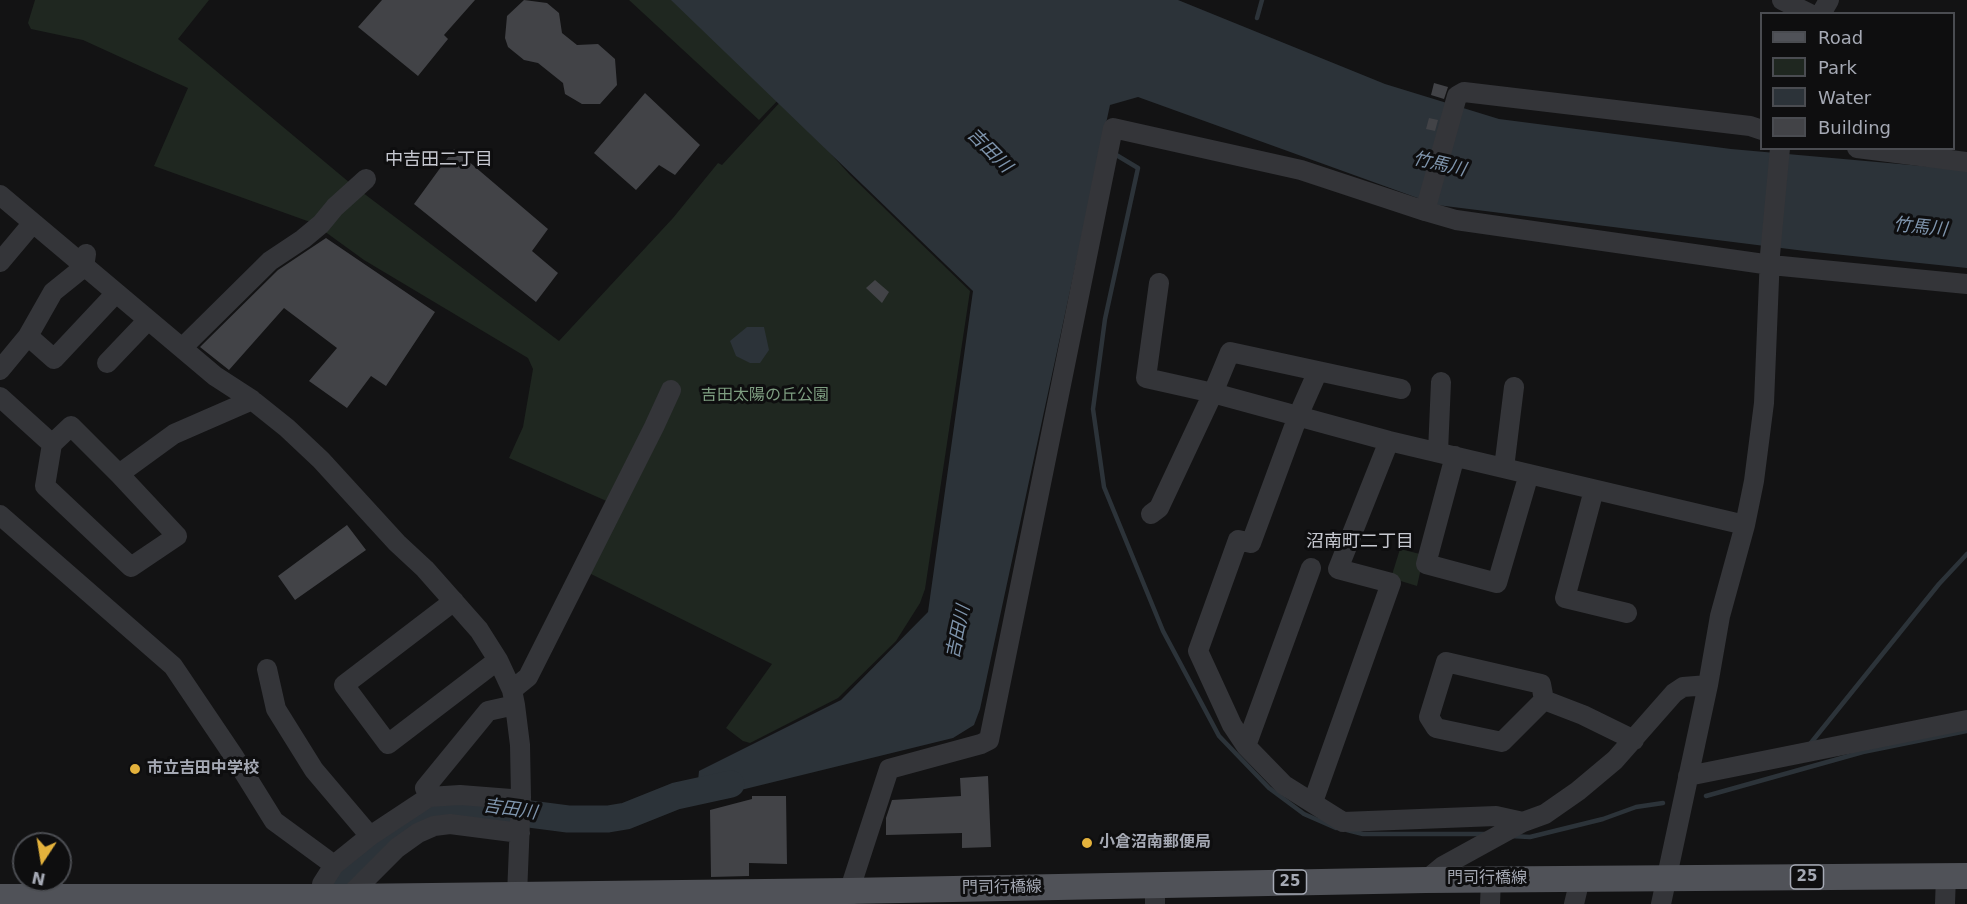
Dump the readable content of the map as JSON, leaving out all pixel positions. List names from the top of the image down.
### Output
{
  "streets": {
    "main road": ["25", "門司行橋線"]
  },
  "districts": ["中吉田二丁目", "沼南町二丁目"],
  "water": ["吉田川", "竹馬川"],
  "parks": ["吉田太陽の丘公園"],
  "places": ["市立吉田中学校", "小倉沼南郵便局"],
  "legend": [
    "Road",
    "Park",
    "Water",
    "Building"
  ],
  "north": "bottom"
}
